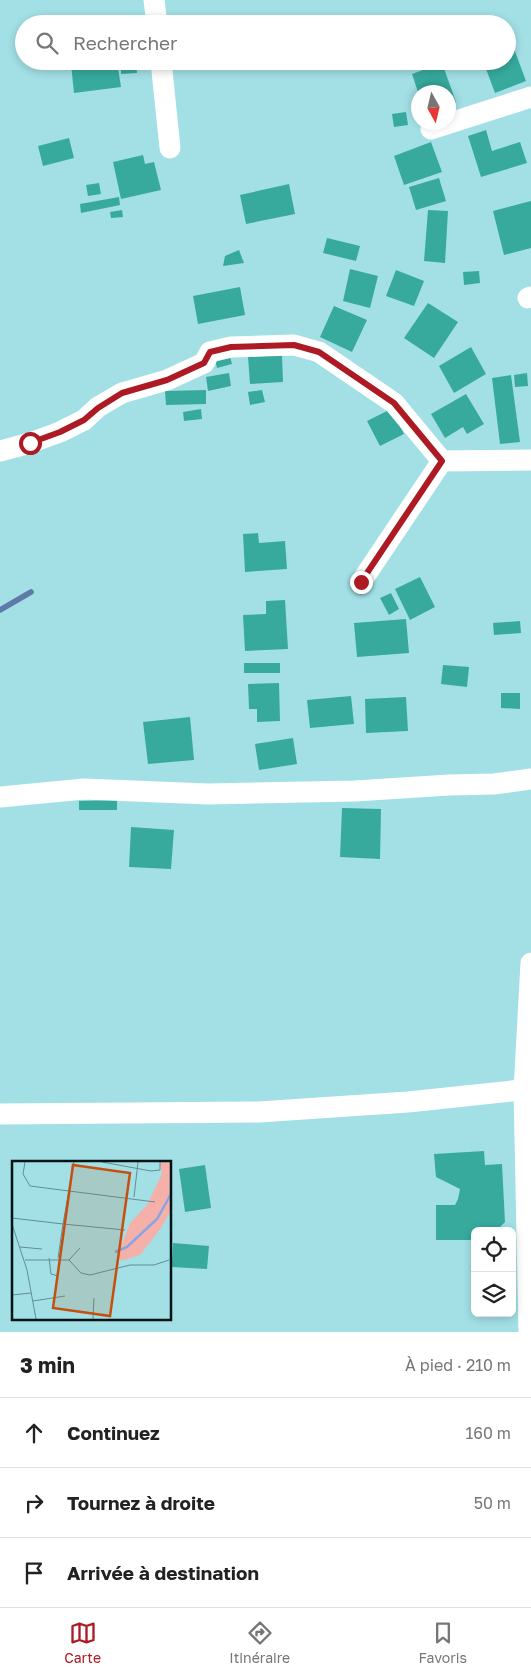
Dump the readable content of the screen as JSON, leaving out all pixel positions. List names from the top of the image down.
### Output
{
  "north": "bottom",
  "page": {
    "search": "Rechercher",
    "heading": ["3 min", "À pied · 210 m"],
    "list": [
      ["Continuez", "160 m"],
      ["Tournez à droite", "50 m"],
      "Arrivée à destination"
    ],
    "nav": ["Carte", "Itinéraire", "Favoris"]
  }
}
